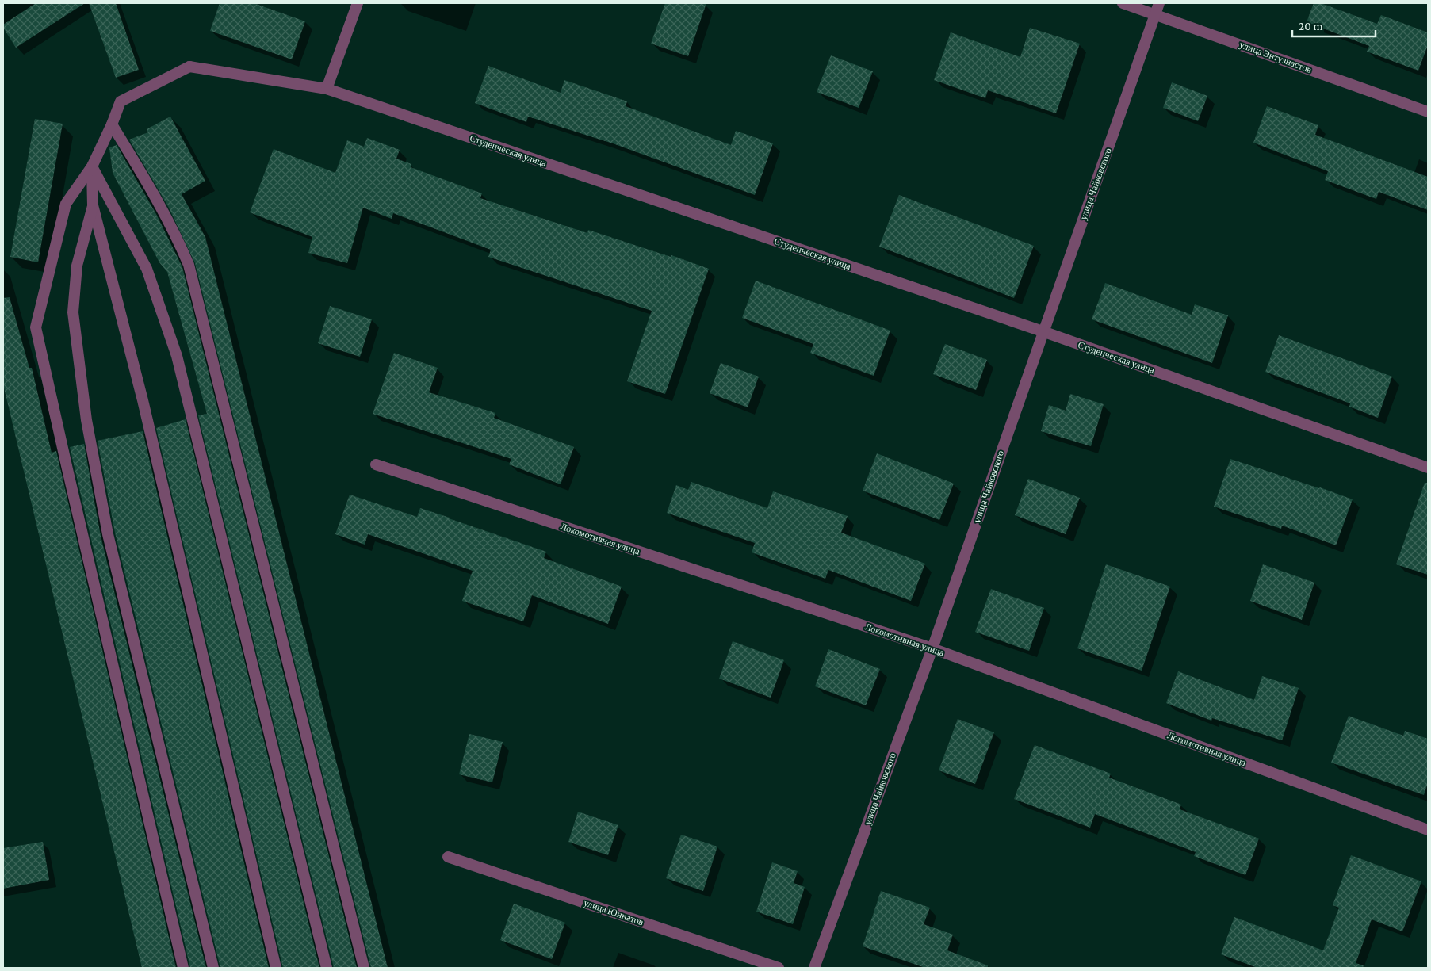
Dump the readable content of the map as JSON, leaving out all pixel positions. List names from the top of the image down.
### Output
{
  "streets": {
    "street": [
      "улица Энтузиастов",
      "Студенческая улица",
      "улица Чайковского",
      "Локомотивная улица",
      "улица Юннатов"
    ]
  },
  "crossings": [
    ["улица Энтузиастов", "улица Чайковского"],
    ["Студенческая улица", "улица Чайковского"],
    ["улица Чайковского", "Локомотивная улица"]
  ],
  "scale_bar": "20 m"
}
